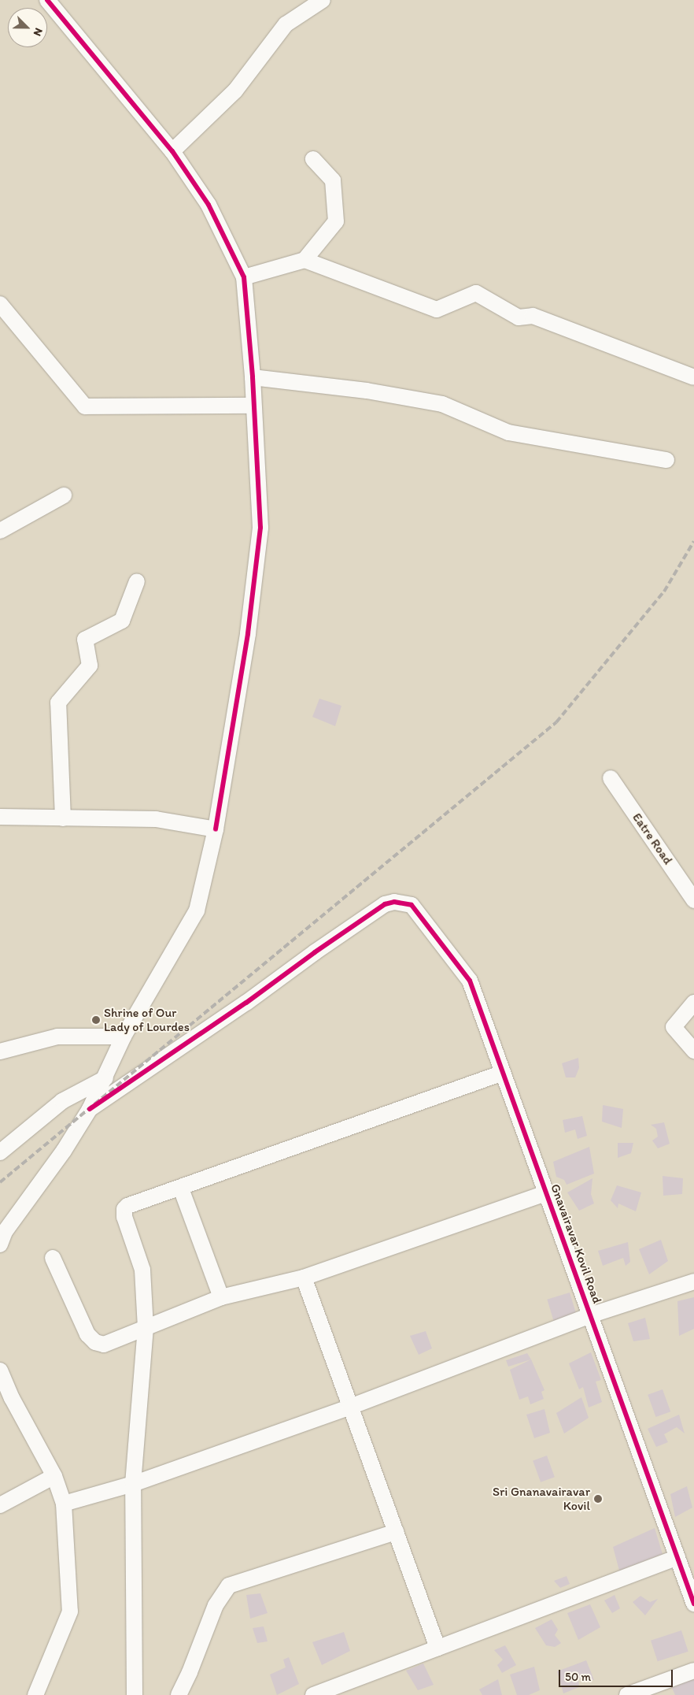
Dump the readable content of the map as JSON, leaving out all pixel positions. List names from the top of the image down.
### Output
{
  "streets": {
    "street": ["Eatre Road", "Gnavairavar Kovil Road"]
  },
  "places": ["Shrine of Our Lady of Lourdes", "Sri Gnanavairavar Kovil"],
  "scale_bar": "50 m",
  "north": "bottom right"
}
